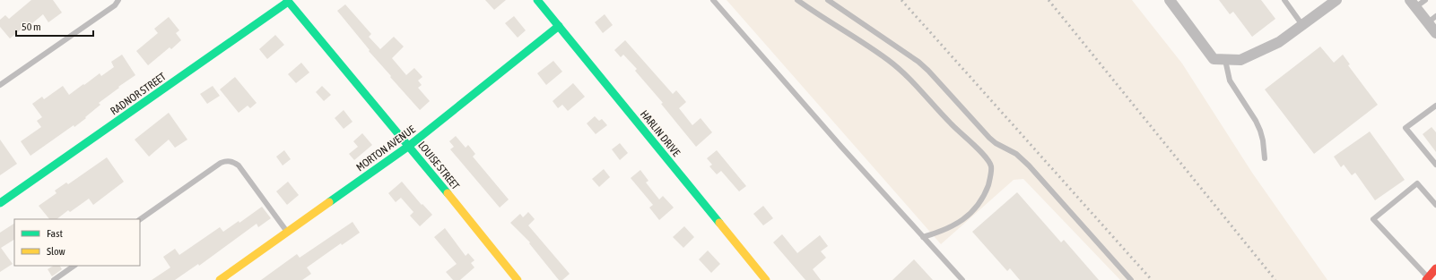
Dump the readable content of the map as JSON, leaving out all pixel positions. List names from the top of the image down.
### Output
{
  "streets": {
    "street": [
      "RADNOR STREET",
      "HARLIN DRIVE",
      "MORTON AVENUE",
      "LOUISE STREET"
    ]
  },
  "crossings": [
    ["RADNOR STREET", "LOUISE STREET"],
    ["HARLIN DRIVE", "MORTON AVENUE"],
    ["MORTON AVENUE", "LOUISE STREET"]
  ],
  "legend": ["Fast", "Slow"],
  "scale_bar": "50 m"
}
